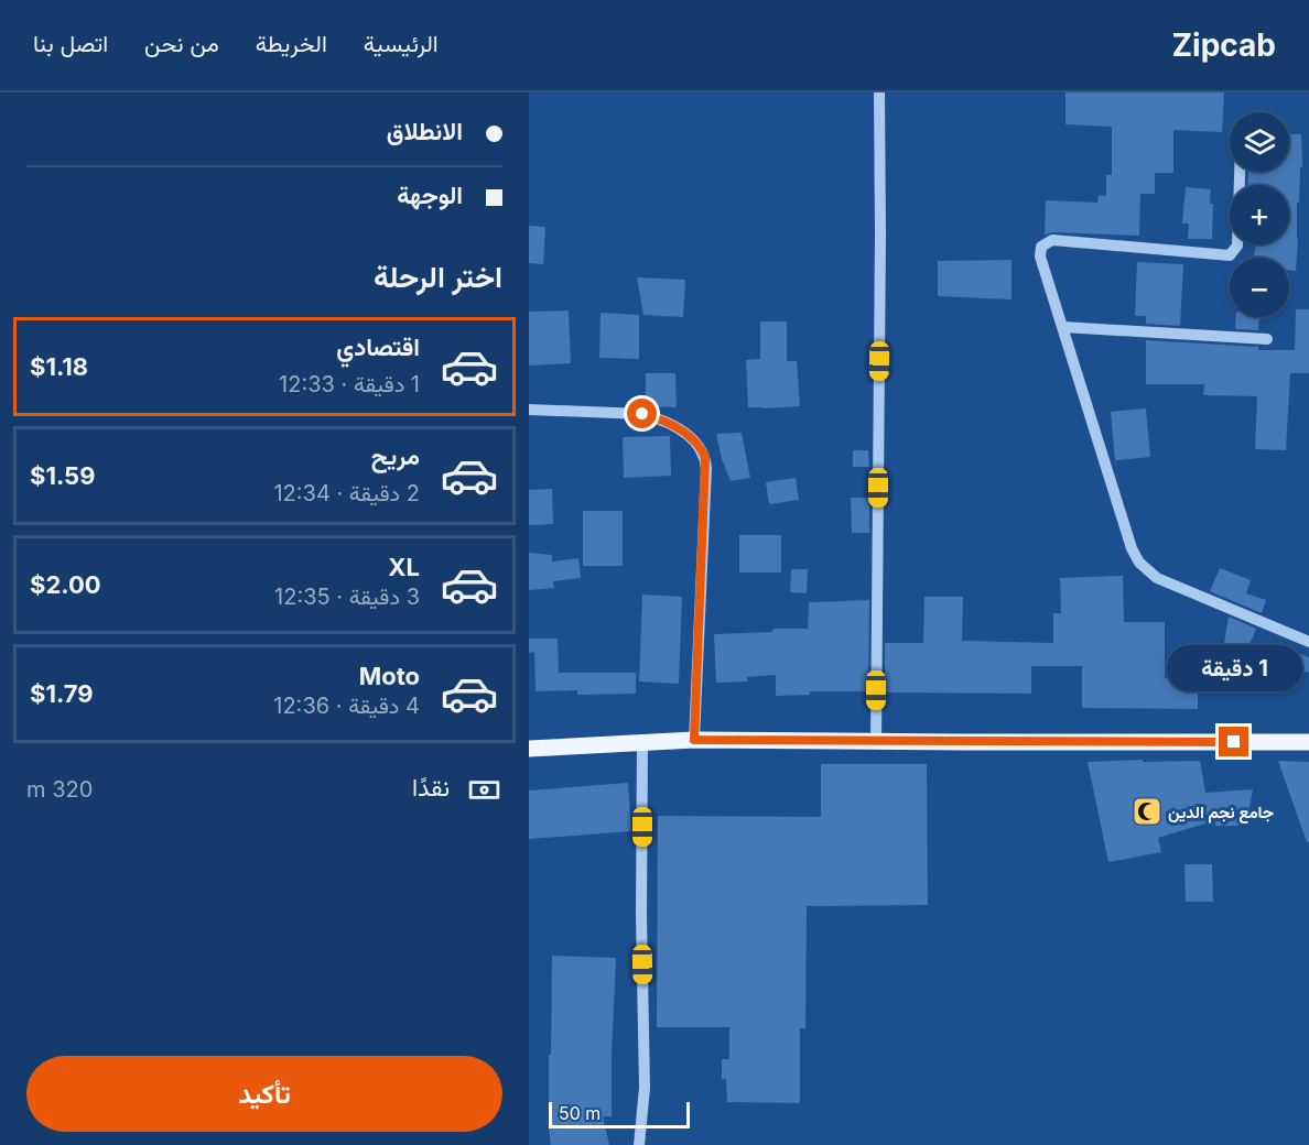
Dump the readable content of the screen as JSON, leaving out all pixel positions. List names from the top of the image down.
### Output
{
  "places": {
    "mosque": ["جامع نجم الدين"]
  },
  "scale_bar": "50 m",
  "page": {
    "header": "Zipcab",
    "nav": [
      "الرئيسية",
      "الخريطة",
      "من نحن",
      "اتصل بنا"
    ],
    "banner": ["الانطلاق", "الوجهة"],
    "map_buttons": ["+", "−"],
    "heading": "اختر الرحلة",
    "list": [
      {
        "name": "اقتصادي",
        "note": "1 دقيقة · 12:33",
        "value": "$1.18"
      },
      {
        "name": "مريح",
        "note": "2 دقيقة · 12:34",
        "value": "$1.59"
      },
      {
        "name": "XL",
        "note": "3 دقيقة · 12:35",
        "value": "$2.00"
      },
      {
        "name": "Moto",
        "note": "4 دقيقة · 12:36",
        "value": "$1.79"
      }
    ],
    "bubble": "1 دقيقة",
    "pay": ["نقدًا", "320 m"],
    "buttons": "تأكيد",
    "scale": "50 m"
  }
}
